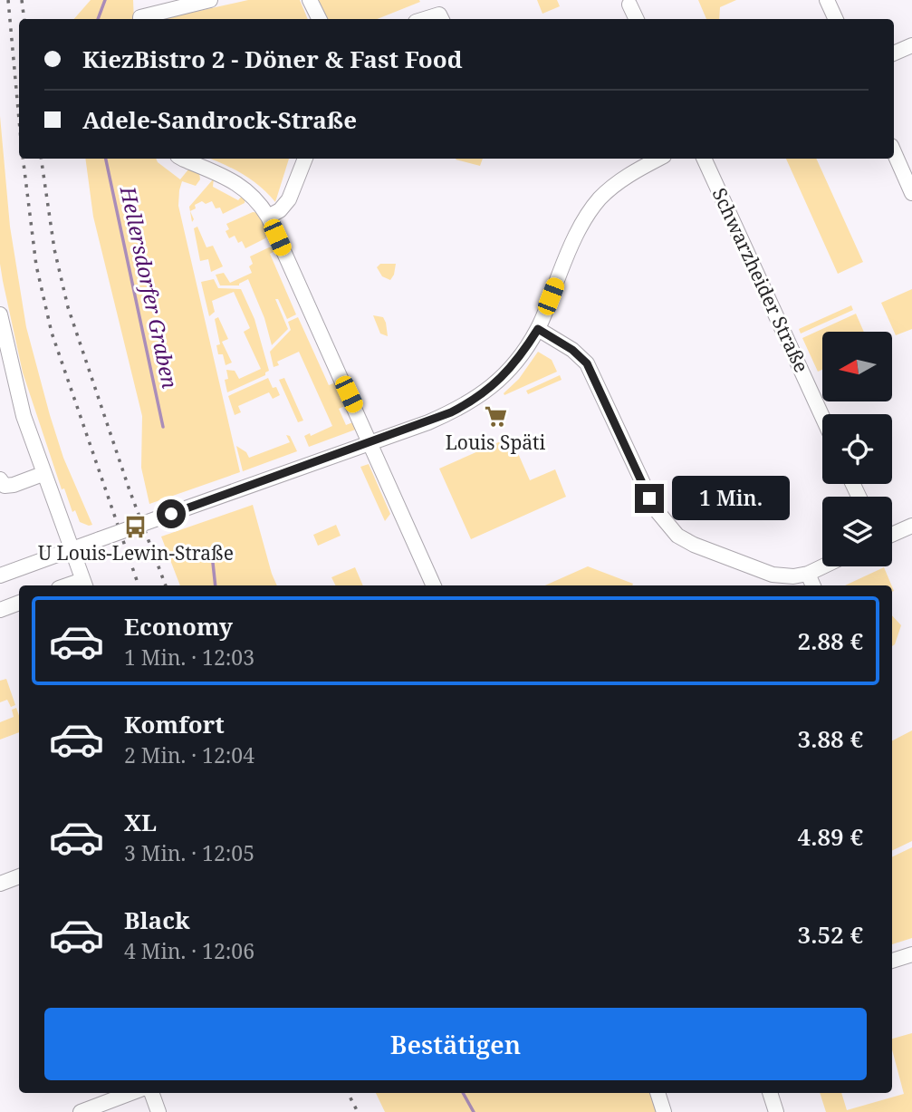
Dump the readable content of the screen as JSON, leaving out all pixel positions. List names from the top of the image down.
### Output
{
  "streets": {
    "street": ["Schwarzheider Straße"]
  },
  "water": ["Hellersdorfer Graben"],
  "places": {
    "supermarket": ["Louis Späti"],
    "bus stop": ["U Louis-Lewin-Straße"]
  },
  "north": "left",
  "page": {
    "banner": ["KiezBistro 2 - Döner & Fast Food", "Adele-Sandrock-Straße"],
    "bubble": "1 Min.",
    "list": [
      {
        "name": "Economy",
        "note": "1 Min. · 12:03",
        "value": "2.88 €"
      },
      {
        "name": "Komfort",
        "note": "2 Min. · 12:04",
        "value": "3.88 €"
      },
      {
        "name": "XL",
        "note": "3 Min. · 12:05",
        "value": "4.89 €"
      },
      {
        "name": "Black",
        "note": "4 Min. · 12:06",
        "value": "3.52 €"
      }
    ],
    "buttons": "Bestätigen"
  }
}
